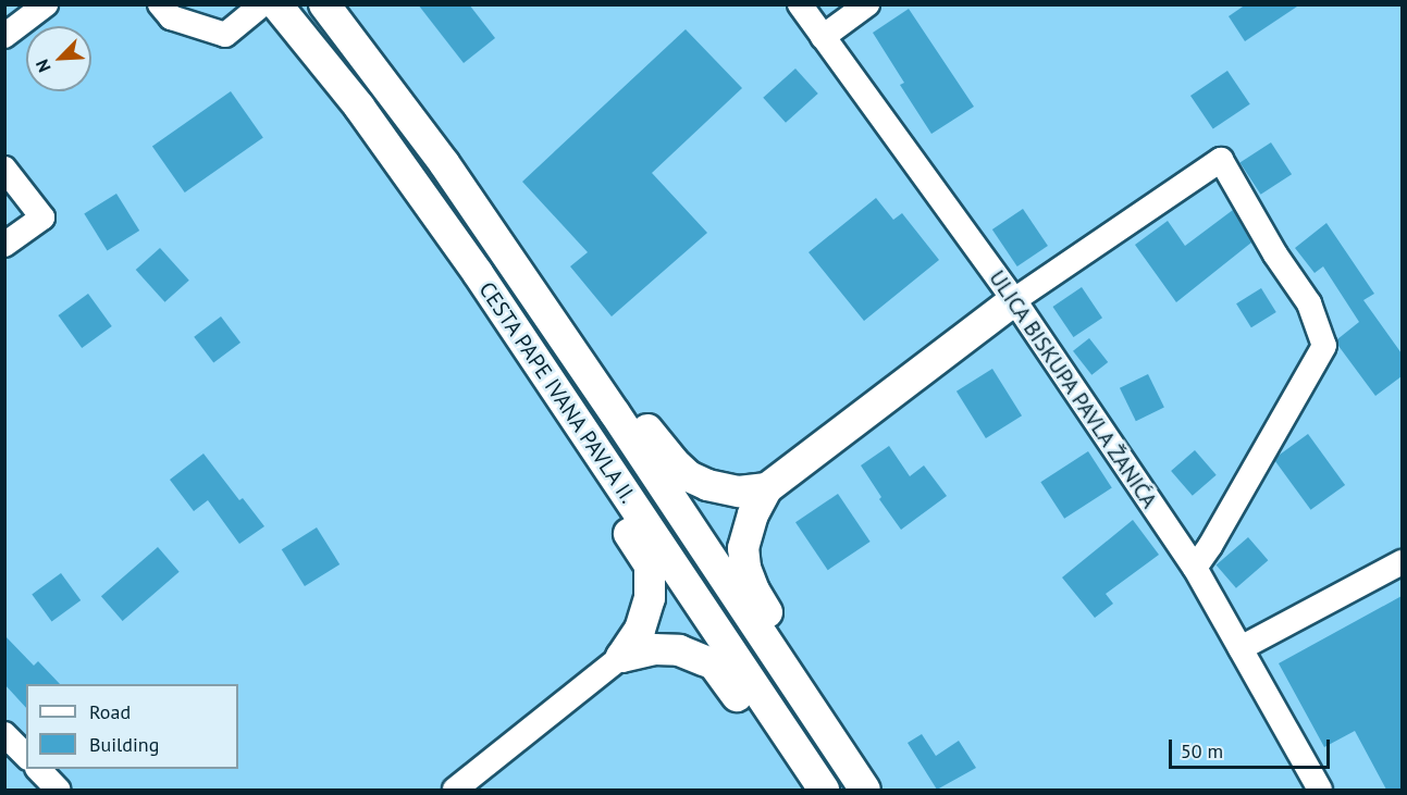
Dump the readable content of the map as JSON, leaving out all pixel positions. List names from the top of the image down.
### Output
{
  "streets": {
    "main road": ["CESTA PAPE IVANA PAVLA II."],
    "street": ["ULICA BISKUPA PAVLA ŽANIĆA"]
  },
  "legend": ["Road", "Building"],
  "scale_bar": "50 m",
  "north": "bottom left"
}
